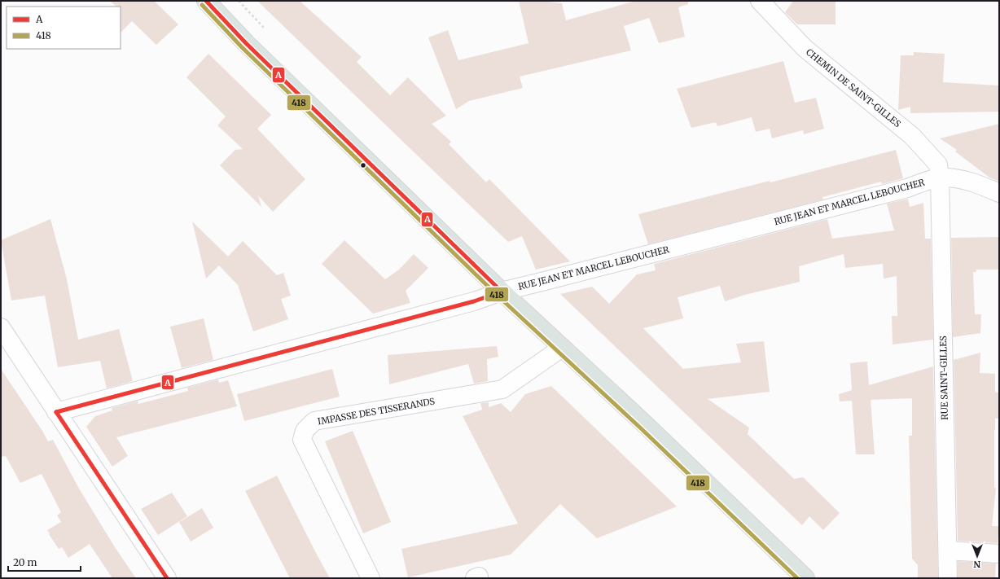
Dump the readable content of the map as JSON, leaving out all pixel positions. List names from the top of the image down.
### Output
{
  "streets": {
    "street": [
      "CHEMIN DE SAINT-GILLES",
      "RUE JEAN ET MARCEL LEBOUCHER",
      "RUE SAINT-GILLES",
      "IMPASSE DES TISSERANDS"
    ]
  },
  "crossings": [
    ["CHEMIN DE SAINT-GILLES", "RUE JEAN ET MARCEL LEBOUCHER"],
    ["CHEMIN DE SAINT-GILLES", "RUE SAINT-GILLES"],
    ["RUE JEAN ET MARCEL LEBOUCHER", "RUE SAINT-GILLES"]
  ],
  "lines": ["transit line A", "transit line 418"],
  "legend": ["A", "418"],
  "scale_bar": "20 m",
  "north": "bottom"
}
